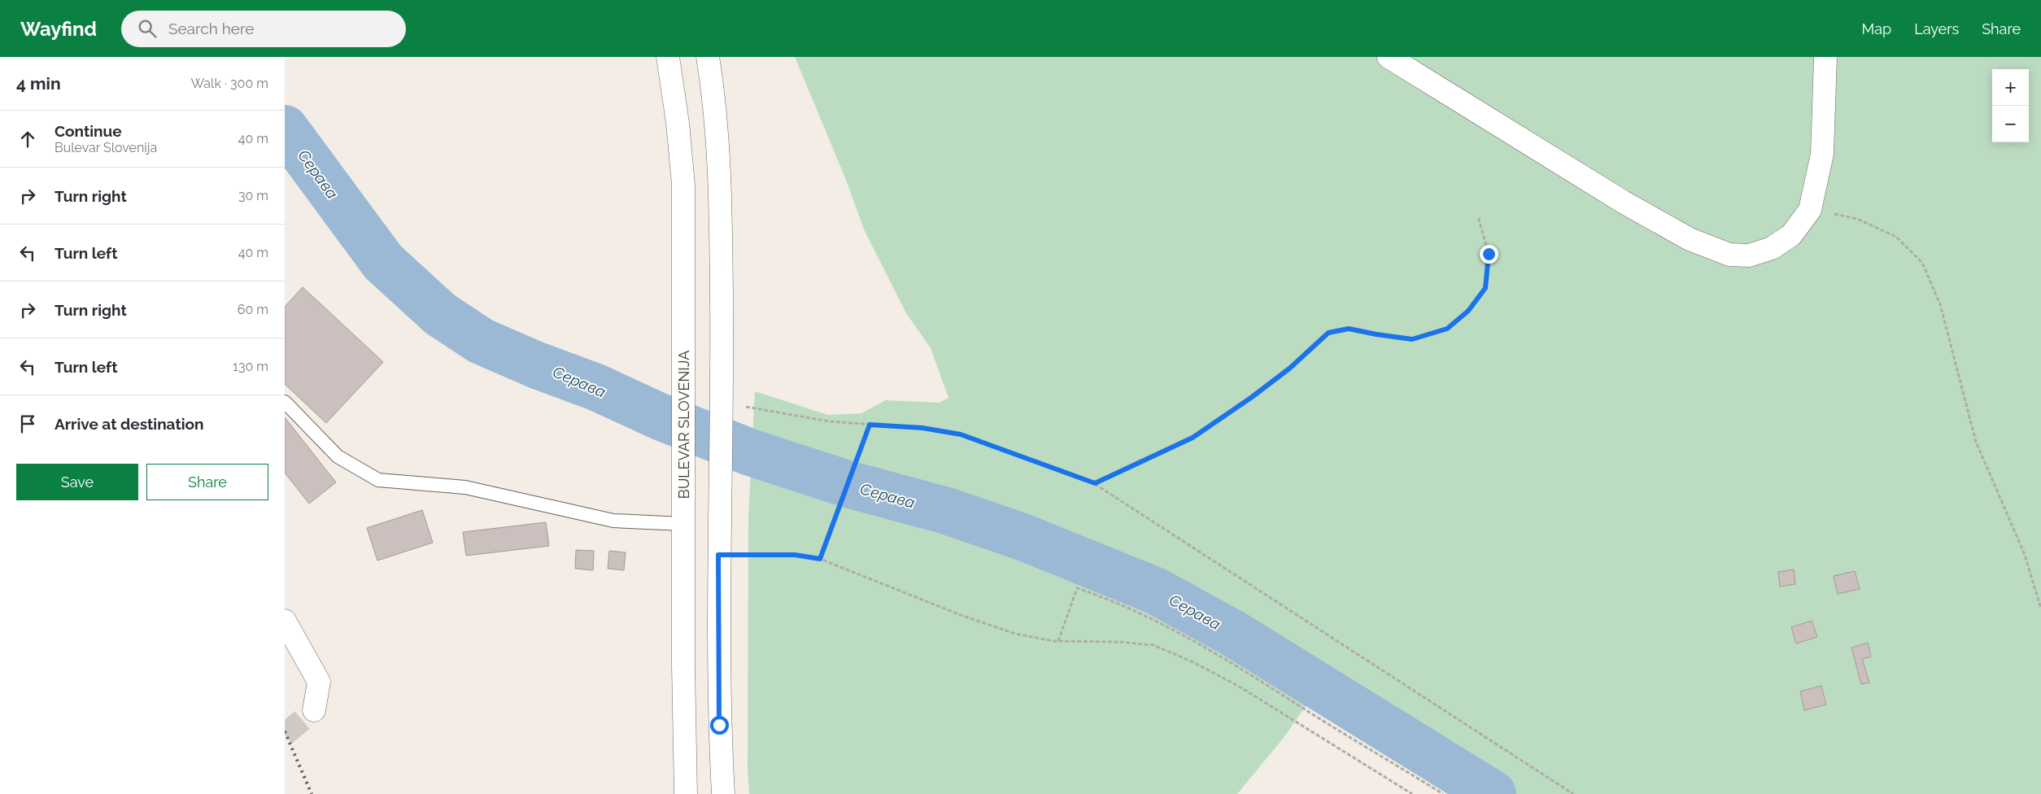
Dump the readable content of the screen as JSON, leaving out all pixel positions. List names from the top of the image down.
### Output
{
  "streets": {
    "street": ["BULEVAR SLOVENIJA"]
  },
  "water": ["Серава"],
  "page": {
    "header": "Wayfind",
    "search": "Search here",
    "nav": ["Map", "Layers", "Share"],
    "heading": ["4 min", "Walk · 300 m"],
    "map_buttons": ["+", "−"],
    "list": [
      ["Continue", "Bulevar Slovenija", "40 m"],
      ["Turn right", "30 m"],
      ["Turn left", "40 m"],
      ["Turn right", "60 m"],
      ["Turn left", "130 m"],
      "Arrive at destination"
    ],
    "buttons": ["Save", "Share"]
  }
}
